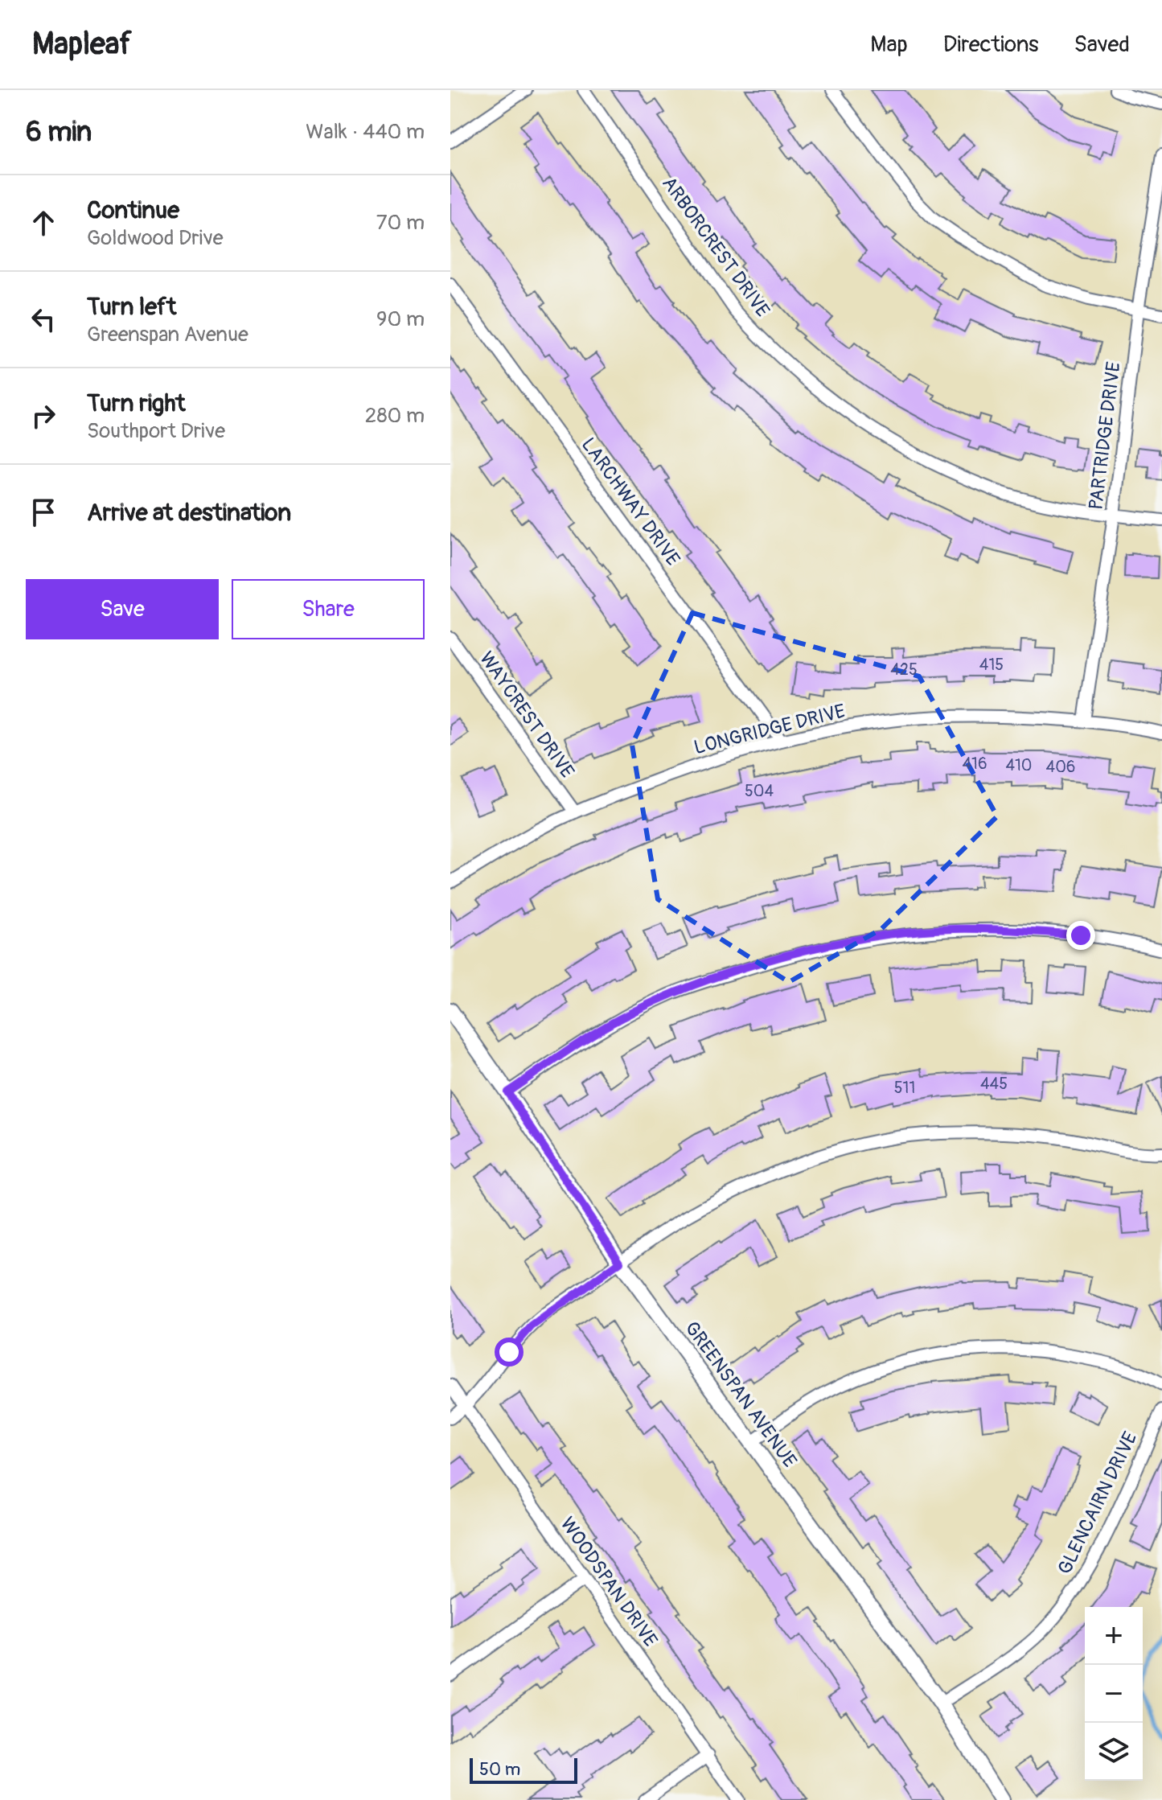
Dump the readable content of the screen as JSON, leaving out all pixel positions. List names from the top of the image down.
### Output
{
  "streets": {
    "street": [
      "ARBORCREST DRIVE",
      "PARTRIDGE DRIVE",
      "LARCHWAY DRIVE",
      "WAYCREST DRIVE",
      "LONGRIDGE DRIVE",
      "GREENSPAN AVENUE",
      "GLENCAIRN DRIVE",
      "WOODSPAN DRIVE"
    ]
  },
  "crossings": [
    ["ARBORCREST DRIVE", "PARTRIDGE DRIVE"],
    ["PARTRIDGE DRIVE", "LONGRIDGE DRIVE"],
    ["LARCHWAY DRIVE", "LONGRIDGE DRIVE"],
    ["WAYCREST DRIVE", "LONGRIDGE DRIVE"],
    ["GREENSPAN AVENUE", "GLENCAIRN DRIVE"]
  ],
  "house_numbers": [
    "415",
    "425",
    "416",
    "410",
    "406",
    "504",
    "445",
    "511"
  ],
  "scale_bar": "50 m",
  "page": {
    "header": "Mapleaf",
    "nav": ["Map", "Directions", "Saved"],
    "heading": ["6 min", "Walk · 440 m"],
    "list": [
      ["Continue", "Goldwood Drive", "70 m"],
      ["Turn left", "Greenspan Avenue", "90 m"],
      ["Turn right", "Southport Drive", "280 m"],
      "Arrive at destination"
    ],
    "buttons": ["Save", "Share"],
    "map_buttons": ["+", "−"],
    "scale": "50 m"
  }
}
